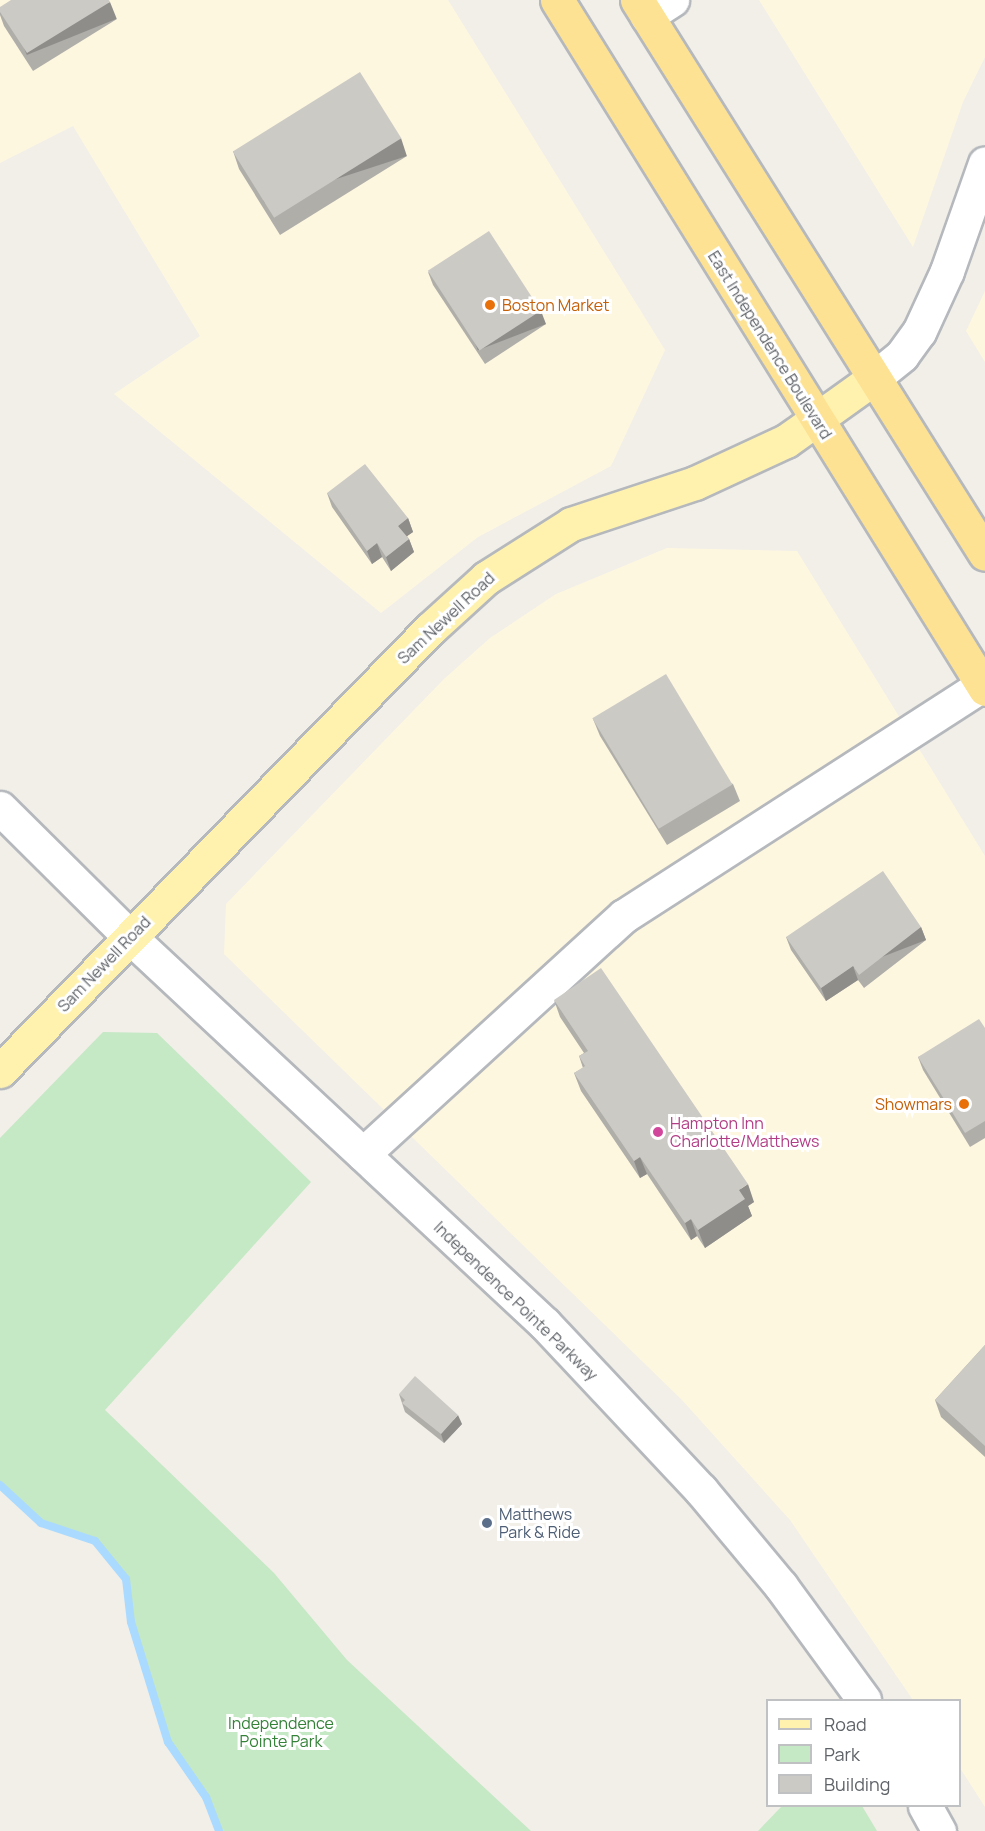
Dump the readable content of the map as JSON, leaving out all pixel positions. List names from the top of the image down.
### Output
{
  "streets": {
    "highway": ["East Independence Boulevard"],
    "main road": ["Sam Newell Road"],
    "street": ["Independence Pointe Parkway"]
  },
  "crossings": [
    ["East Independence Boulevard", "Sam Newell Road"],
    ["Sam Newell Road", "Independence Pointe Parkway"]
  ],
  "parks": ["Independence Pointe Park"],
  "places": [
    "Boston Market",
    "Showmars",
    "Hampton Inn Charlotte/Matthews",
    "Matthews Park & Ride"
  ],
  "legend": ["Road", "Park", "Building"]
}
